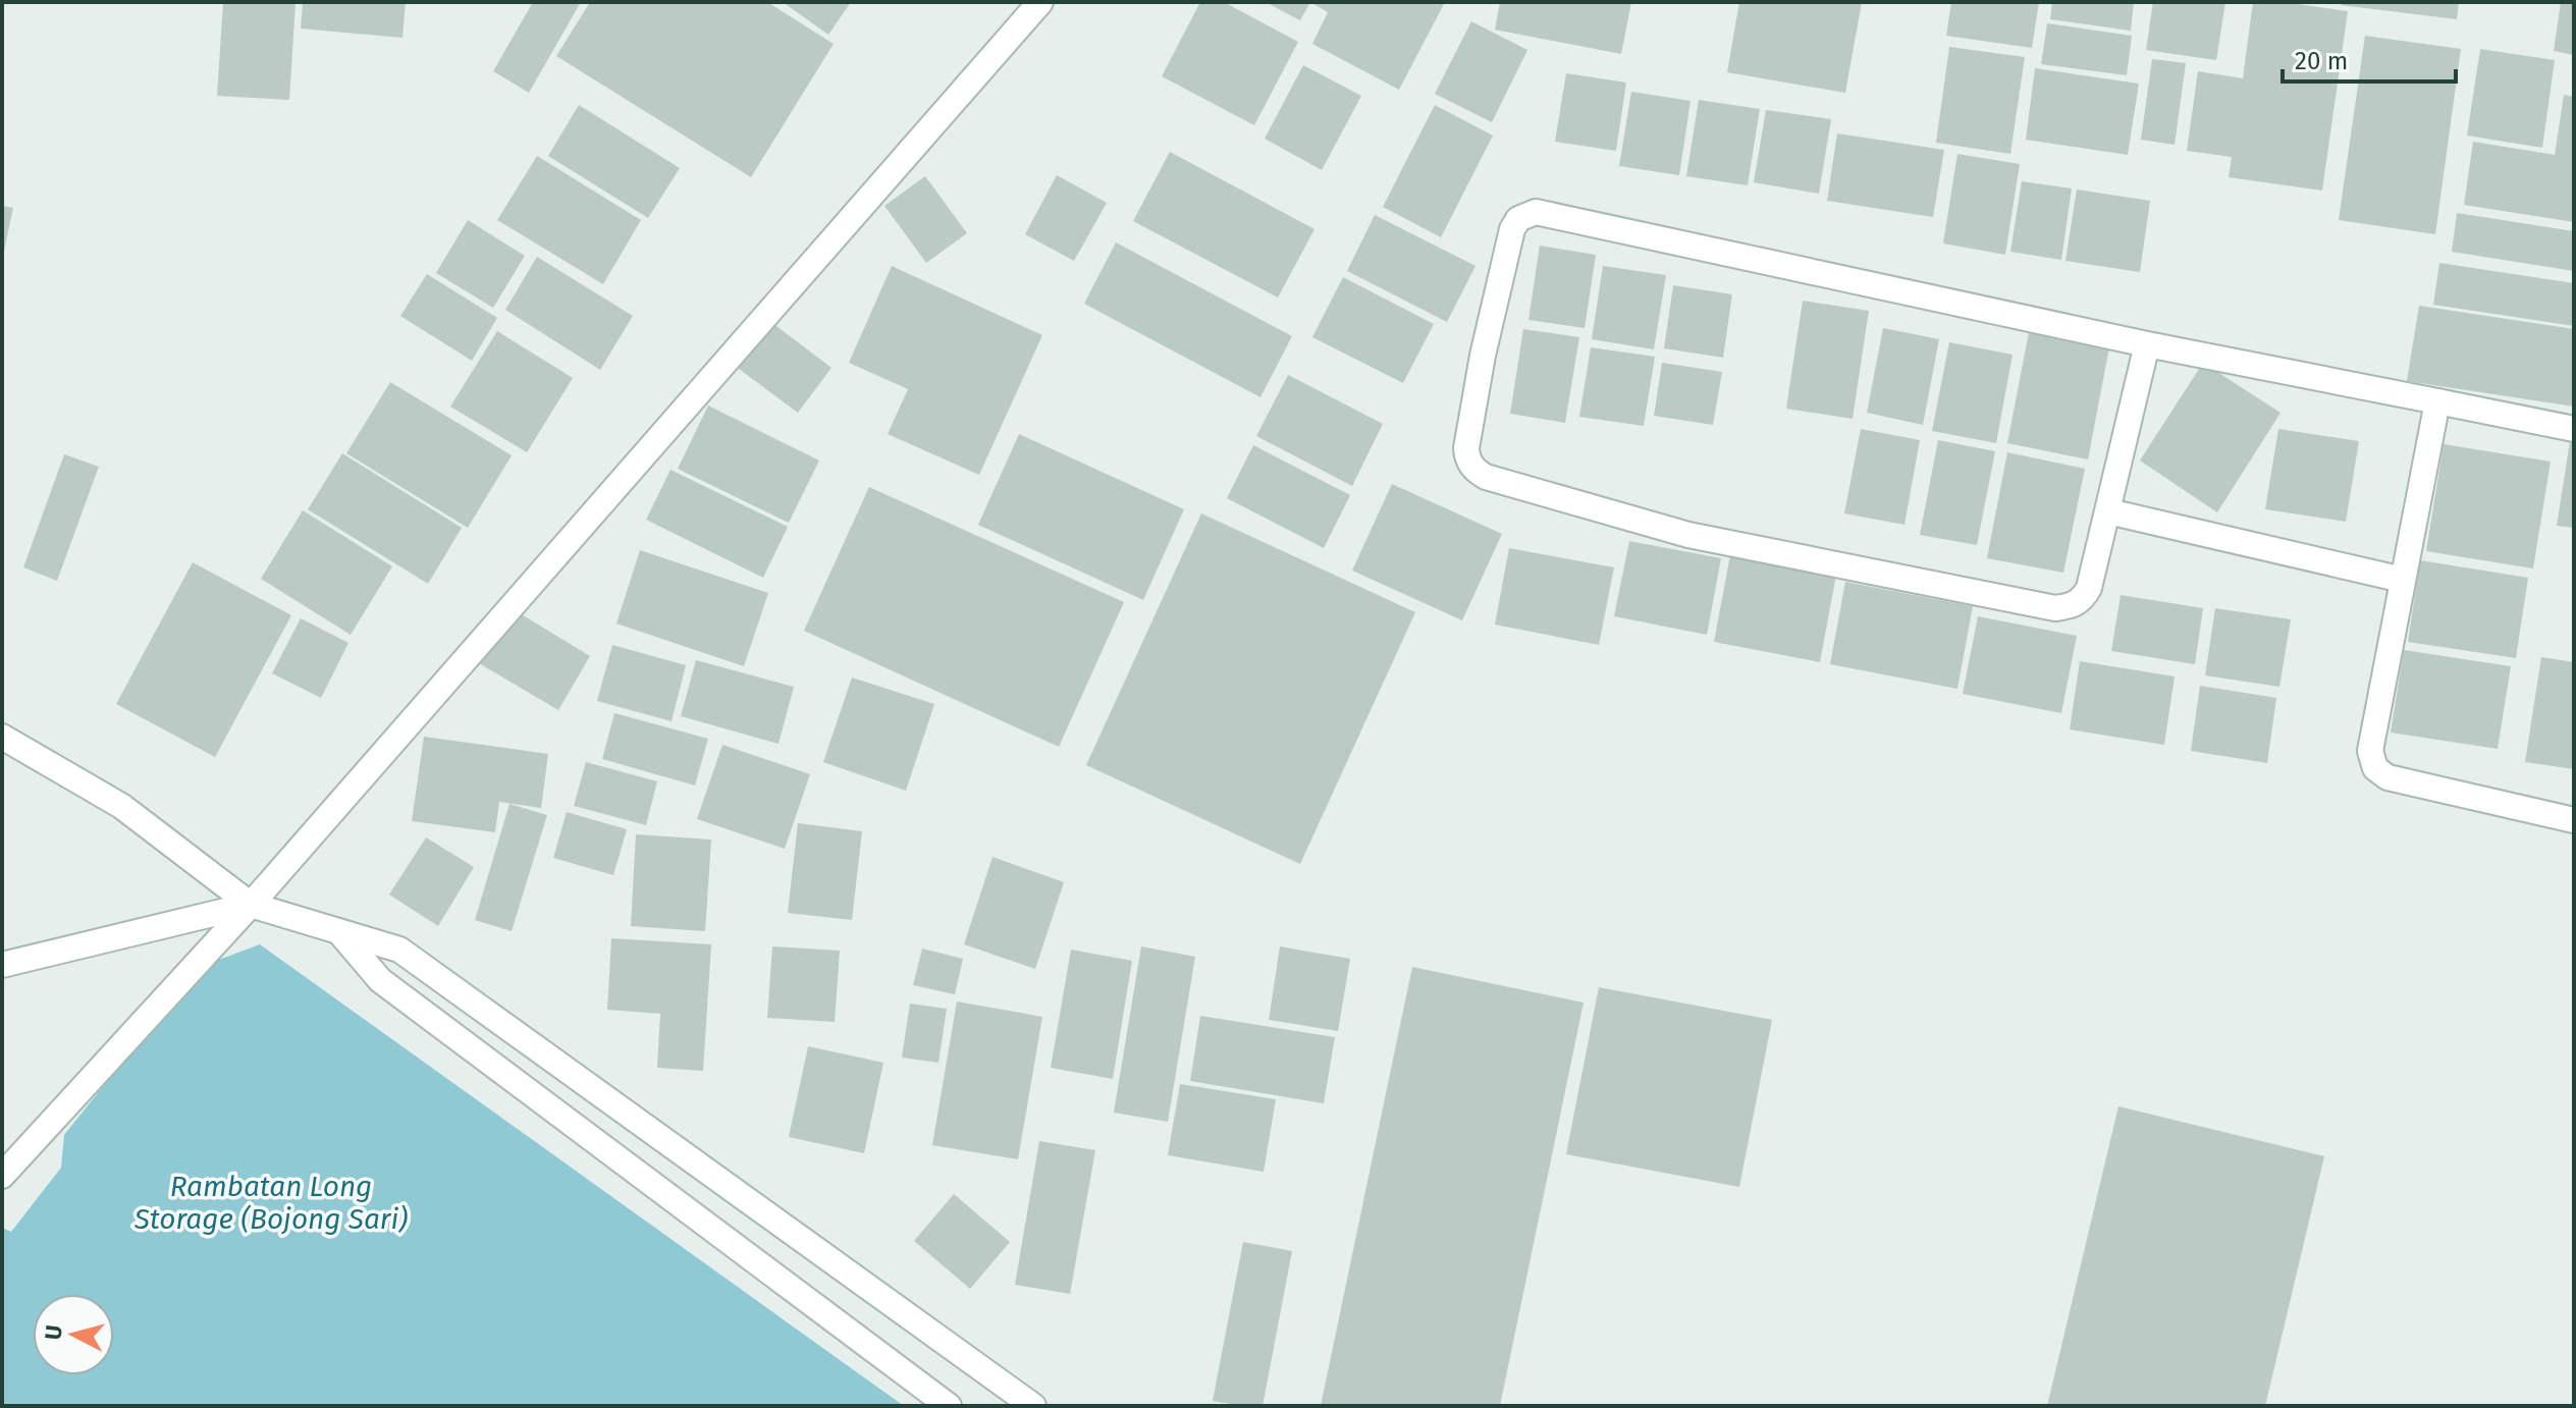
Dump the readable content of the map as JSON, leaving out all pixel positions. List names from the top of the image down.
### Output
{
  "water": ["Rambatan Long Storage (Bojong Sari)"],
  "scale_bar": "20 m",
  "north": "left"
}
